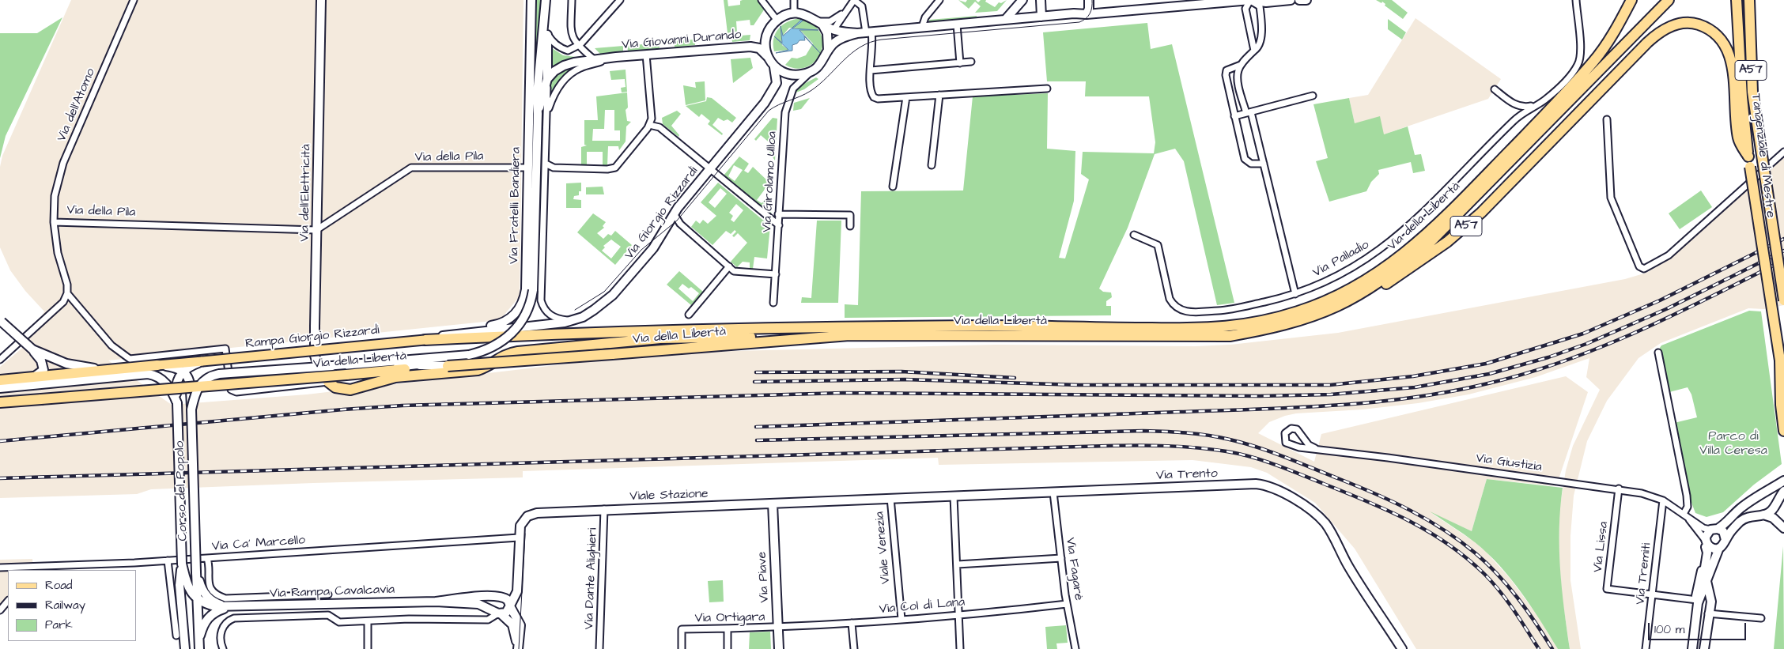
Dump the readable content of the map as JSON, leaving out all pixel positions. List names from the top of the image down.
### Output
{
  "streets": {
    "highway": [
      "A57",
      "Tangenziale di Mestre",
      "Via della Libertà",
      "Rampa Giorgio Rizzardi"
    ],
    "street": [
      "Via Giovanni Durando",
      "Via dell'Atomo",
      "Via della Pila",
      "Via Girolamo Ulloa",
      "Via dell'Elettricità",
      "Via Fratelli Bandiera",
      "Via Giorgio Rizzardi",
      "Via Palladio",
      "Via Giustizia",
      "Via Trento",
      "Corso del Popolo",
      "Viale Stazione",
      "Via Ca' Marcello",
      "Via Lissa",
      "Viale Venezia",
      "Via Fagarè",
      "Via Tremiti",
      "Via Piave",
      "Via Dante Alighieri",
      "Via Rampa Cavalcavia",
      "Via Col di Lana",
      "Via Ortigara"
    ]
  },
  "crossings": [
    ["Via Giovanni Durando", "Via Girolamo Ulloa"],
    ["Via Giovanni Durando", "Via Fratelli Bandiera"],
    ["Via Giovanni Durando", "Via Giorgio Rizzardi"],
    ["A57", "Tangenziale di Mestre"],
    ["A57", "Via della Libertà"],
    ["Via dell'Atomo", "Via della Pila"],
    ["Via della Pila", "Via dell'Elettricità"],
    ["Via della Pila", "Via Fratelli Bandiera"],
    ["Via Girolamo Ulloa", "Via Giorgio Rizzardi"],
    ["Via Fratelli Bandiera", "Via Giorgio Rizzardi"],
    ["Via Fratelli Bandiera", "Via della Libertà"],
    ["Via Fratelli Bandiera", "Rampa Giorgio Rizzardi"],
    ["Via Giorgio Rizzardi", "Via della Libertà"],
    ["Via Giorgio Rizzardi", "Rampa Giorgio Rizzardi"],
    ["Via della Libertà", "Rampa Giorgio Rizzardi"],
    ["Via Giustizia", "Via Lissa"],
    ["Via Giustizia", "Via Tremiti"],
    ["Via Trento", "Viale Stazione"],
    ["Via Trento", "Viale Venezia"],
    ["Via Trento", "Via Fagarè"],
    ["Corso del Popolo", "Via Rampa Cavalcavia"],
    ["Viale Stazione", "Via Ca' Marcello"],
    ["Viale Stazione", "Viale Venezia"],
    ["Viale Stazione", "Via Piave"],
    ["Viale Stazione", "Via Dante Alighieri"],
    ["Via Lissa", "Via Tremiti"],
    ["Viale Venezia", "Via Col di Lana"],
    ["Via Fagarè", "Via Col di Lana"],
    ["Via Piave", "Via Col di Lana"],
    ["Via Piave", "Via Ortigara"],
    ["Via Col di Lana", "Via Ortigara"]
  ],
  "parks": ["Parco di Villa Ceresa"],
  "legend": ["Road", "Railway", "Park"],
  "scale_bar": "100 m"
}
